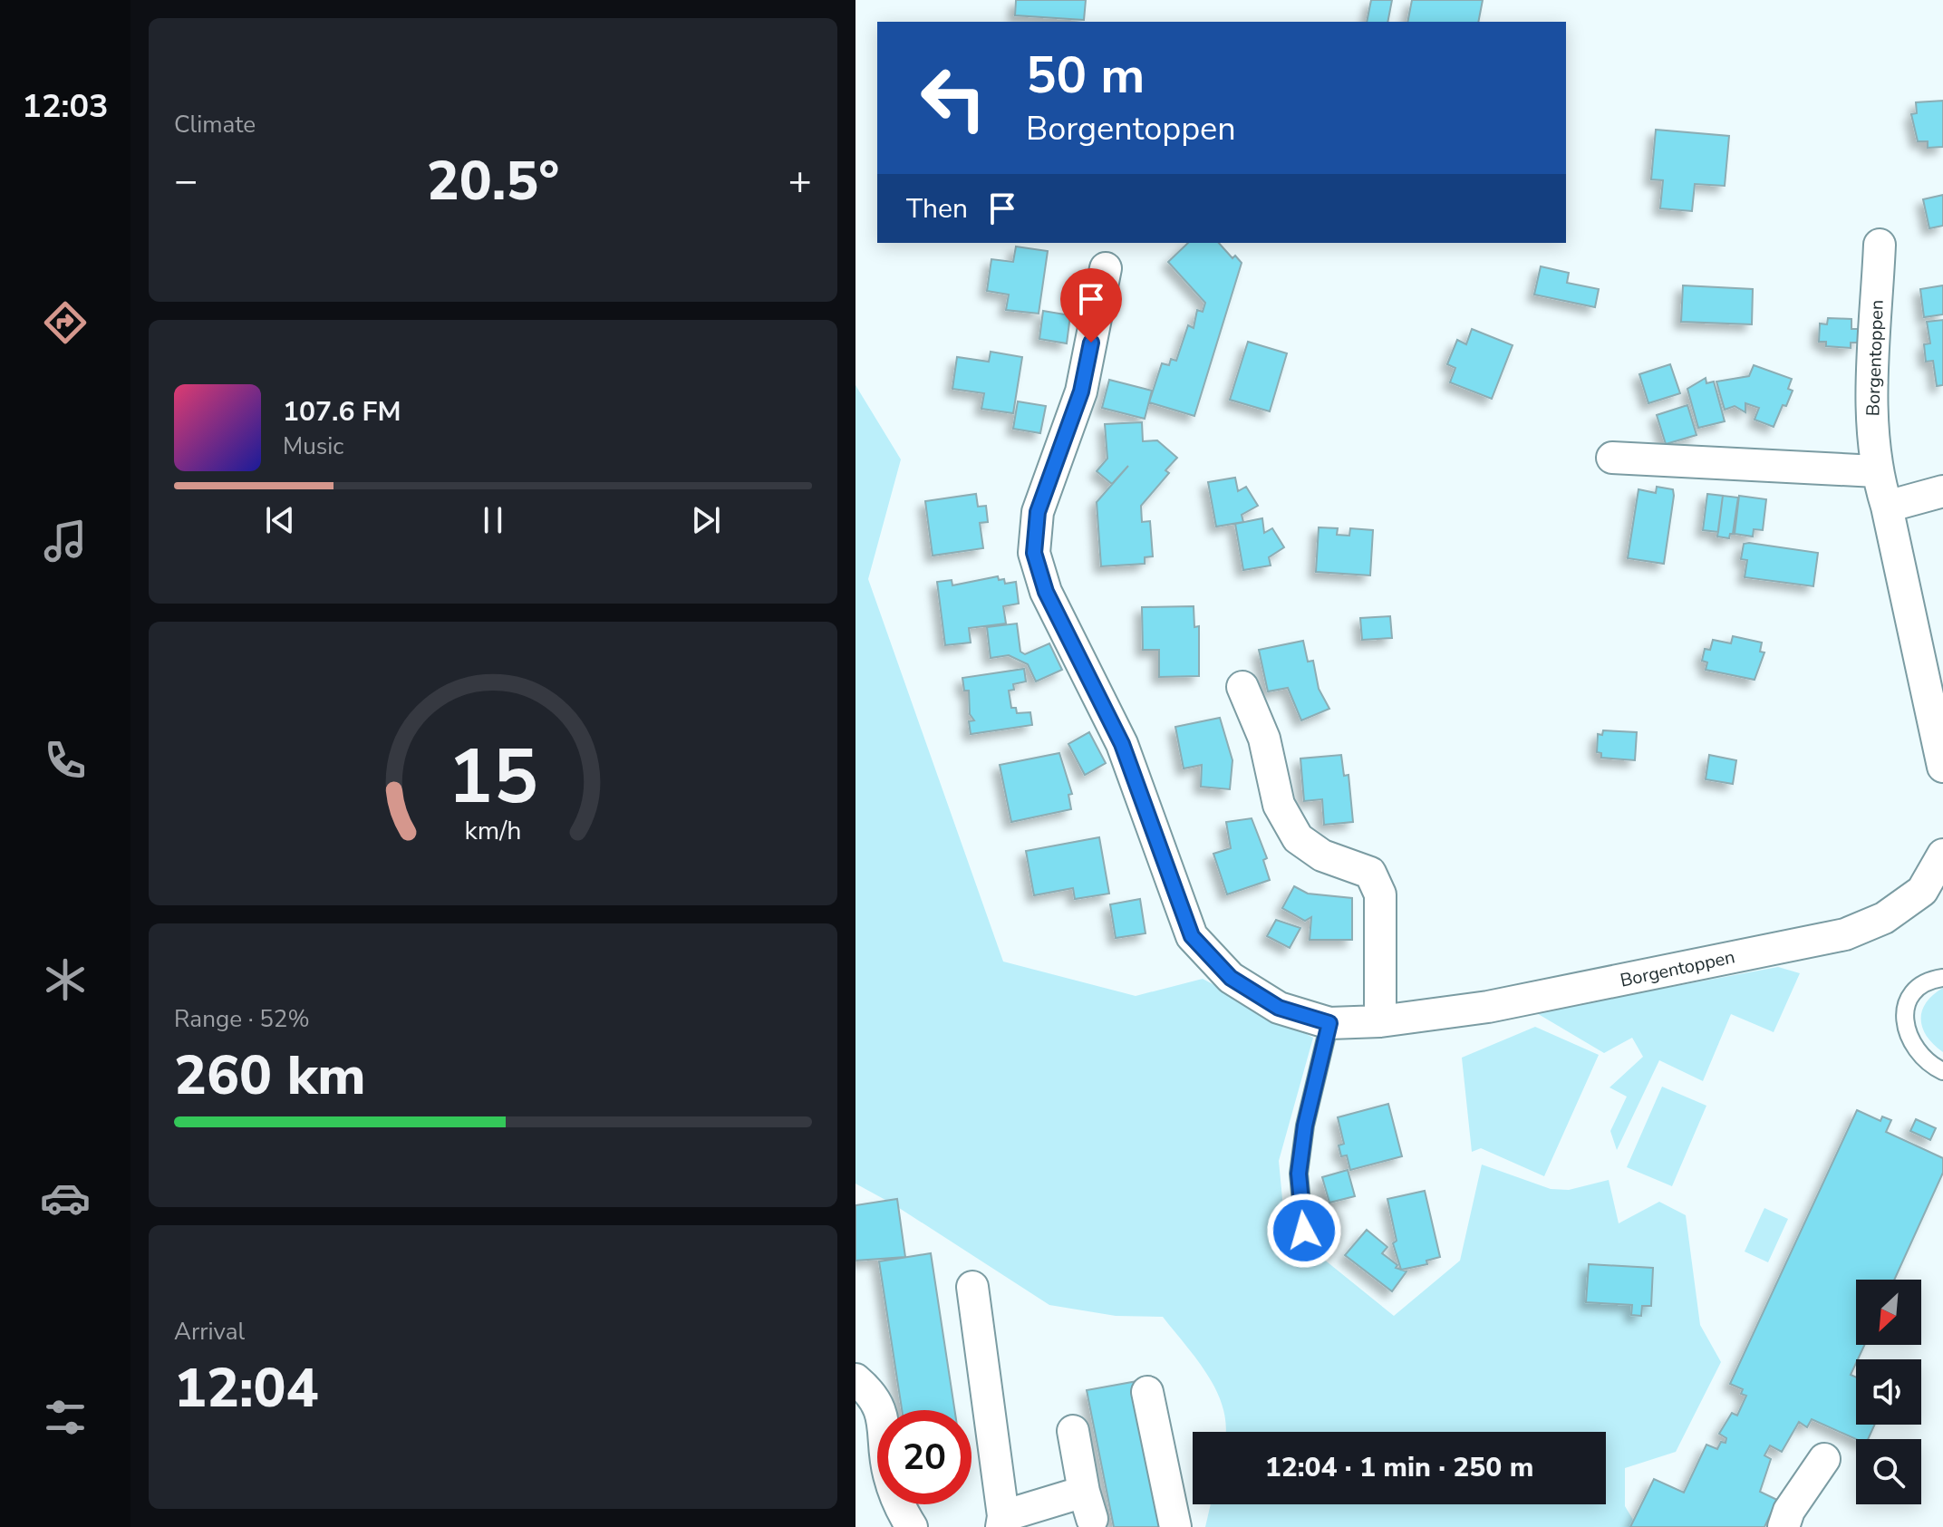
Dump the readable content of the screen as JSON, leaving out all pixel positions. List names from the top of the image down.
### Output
{
  "streets": {
    "street": ["Borgentoppen"]
  },
  "north": "bottom left",
  "page": {
    "tabs": "12:03",
    "tile": [
      "Climate",
      ["Range · 52%", "260 km"],
      ["Arrival", "12:04"]
    ],
    "turn": ["50 m", "Borgentoppen"],
    "heat": ["−", "20.5°", "+"],
    "then": "Then",
    "song": ["107.6 FM", "Music"],
    "limit": "20",
    "trip": "12:04 · 1 min · 250 m",
    "gauge": ["15", "km/h"]
  }
}
